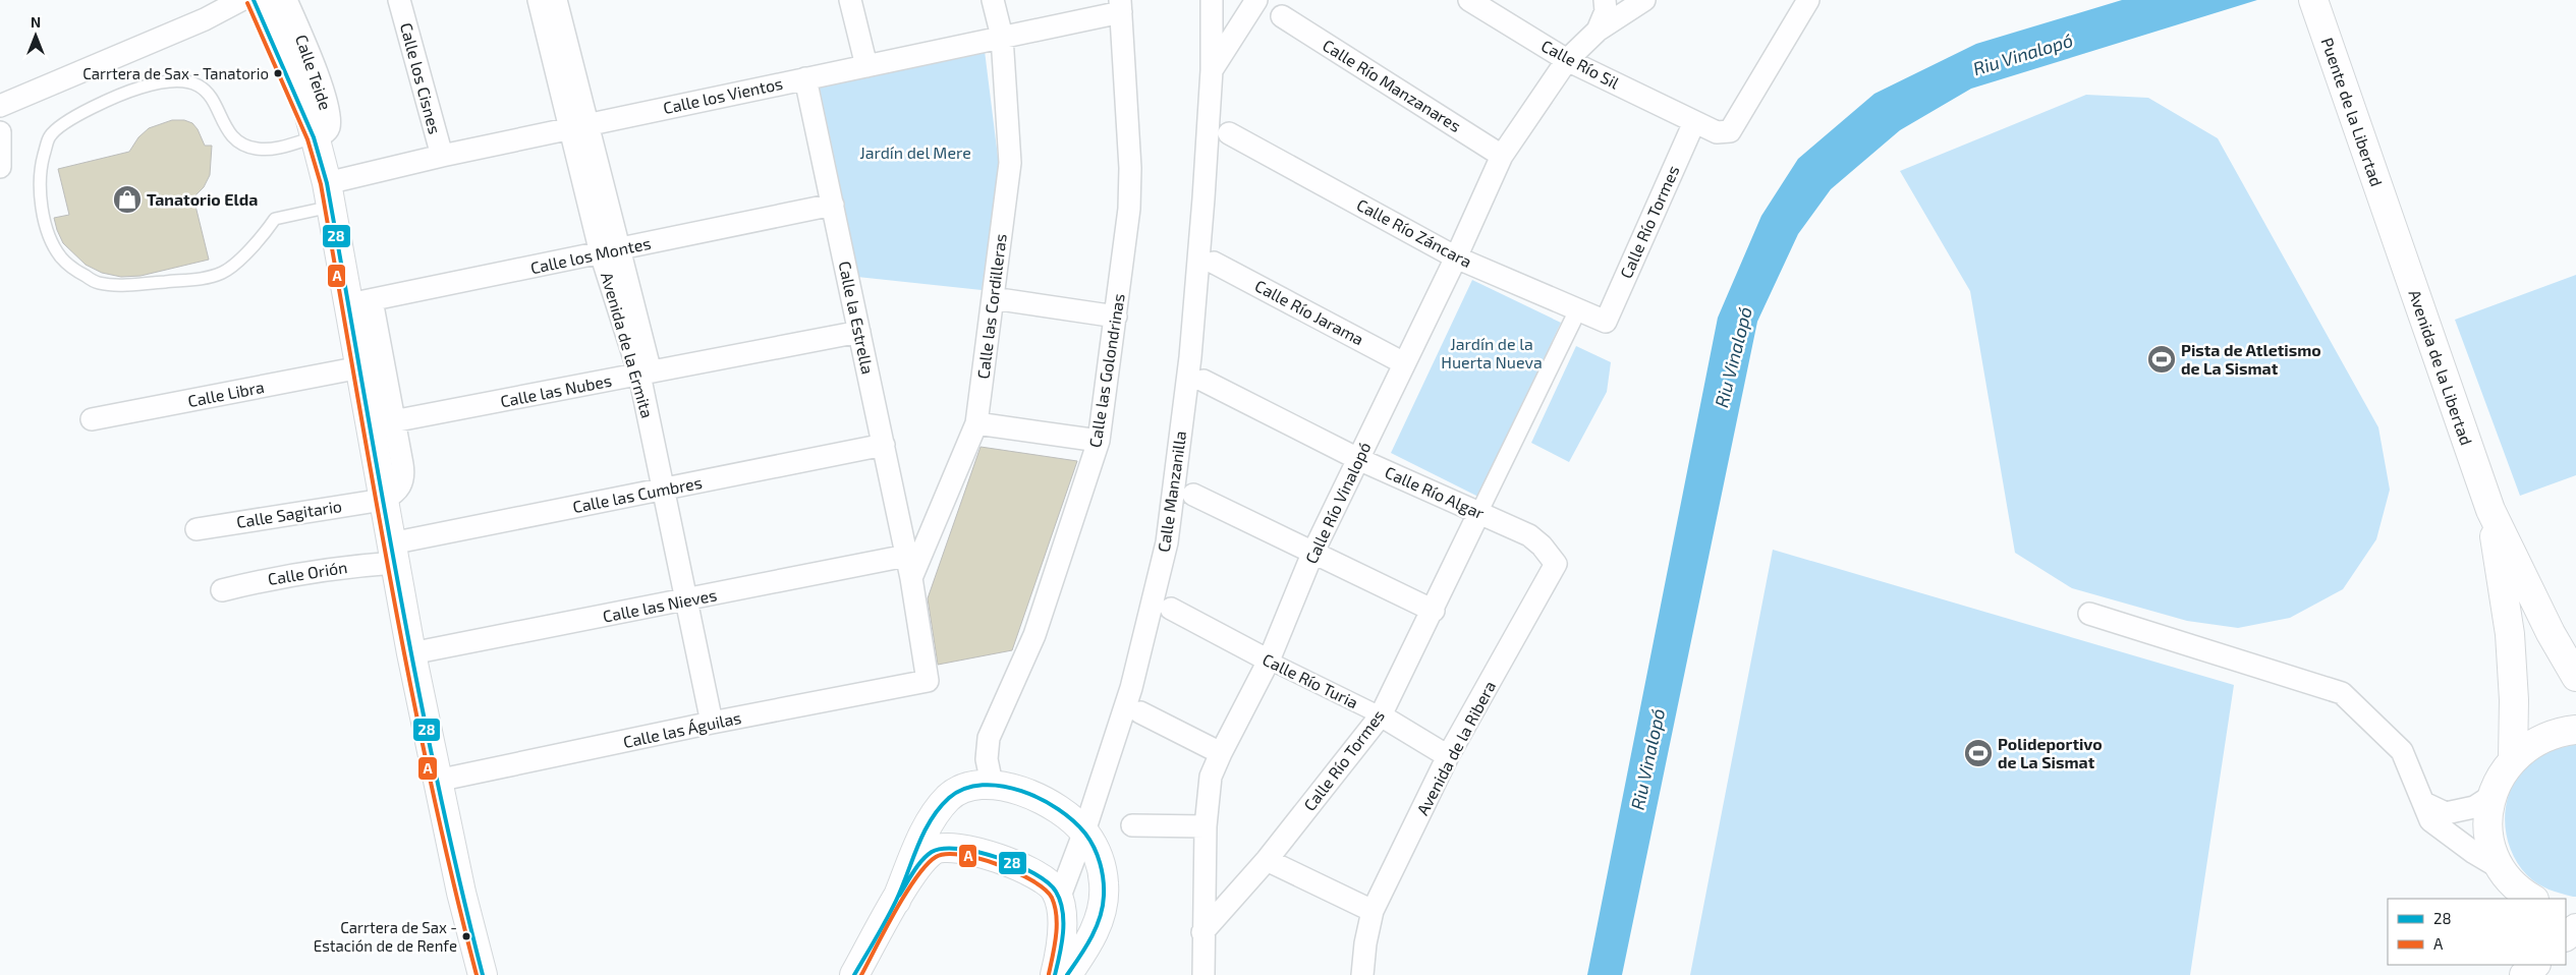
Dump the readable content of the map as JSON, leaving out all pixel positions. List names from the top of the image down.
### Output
{
  "streets": {
    "street": [
      "Calle Río Sil",
      "Calle Teide",
      "Calle los Cisnes",
      "Calle Río Manzanares",
      "Calle los Vientos",
      "Puente de la Libertad",
      "Calle Río Tormes",
      "Calle Río Záncara",
      "Calle los Montes",
      "Calle las Cordilleras",
      "Calle Río Jarama",
      "Calle la Estrella",
      "Avenida de la Ermita",
      "Avenida de la Libertad",
      "Calle las Golondrinas",
      "Calle las Nubes",
      "Calle Libra",
      "Calle Manzanilla",
      "Calle Río Algar",
      "Calle las Cumbres",
      "Calle Río Vinalopó",
      "Calle Sagitario",
      "Calle Orión",
      "Calle las Nieves",
      "Calle Río Turia",
      "Calle las Águilas",
      "Avenida de la Ribera"
    ]
  },
  "crossings": [
    ["Calle Río Sil", "Calle Río Tormes"],
    ["Calle Río Sil", "Calle Río Vinalopó"],
    ["Calle los Cisnes", "Calle los Vientos"],
    ["Calle Río Manzanares", "Calle Río Vinalopó"],
    ["Calle los Vientos", "Calle las Cordilleras"],
    ["Calle los Vientos", "Calle la Estrella"],
    ["Calle los Vientos", "Avenida de la Ermita"],
    ["Calle los Vientos", "Calle las Golondrinas"],
    ["Puente de la Libertad", "Avenida de la Libertad"],
    ["Calle Río Tormes", "Calle Río Záncara"],
    ["Calle Río Tormes", "Calle Río Algar"],
    ["Calle Río Tormes", "Calle Río Vinalopó"],
    ["Calle Río Tormes", "Calle Río Turia"],
    ["Calle Río Záncara", "Calle Río Vinalopó"],
    ["Calle los Montes", "Calle la Estrella"],
    ["Calle los Montes", "Avenida de la Ermita"],
    ["Calle las Cordilleras", "Calle las Águilas"],
    ["Calle Río Jarama", "Calle Río Vinalopó"],
    ["Calle la Estrella", "Calle las Nubes"],
    ["Calle la Estrella", "Calle las Cumbres"],
    ["Calle la Estrella", "Calle las Nieves"],
    ["Avenida de la Ermita", "Calle las Nubes"],
    ["Avenida de la Ermita", "Calle las Cumbres"],
    ["Avenida de la Ermita", "Calle las Nieves"],
    ["Avenida de la Ermita", "Calle las Águilas"],
    ["Calle Río Algar", "Calle Río Vinalopó"],
    ["Calle Río Algar", "Avenida de la Ribera"],
    ["Calle las Cumbres", "Calle Orión"],
    ["Calle Río Vinalopó", "Calle Río Turia"],
    ["Calle Río Turia", "Avenida de la Ribera"]
  ],
  "water": ["Riu Vinalopó"],
  "parks": ["Jardín del Mere", "Jardín de la Huerta Nueva"],
  "places": {
    "other": ["Carrtera de Sax - Tanatorio", "Carrtera de Sax - Estación de de Renfe"],
    "shop": ["Tanatorio Elda"],
    "sports": ["Pista de Atletismo de La Sismat", "Polideportivo de La Sismat"]
  },
  "lines": ["transit line 28", "transit line A"],
  "legend": ["28", "A"],
  "north": "top"
}
